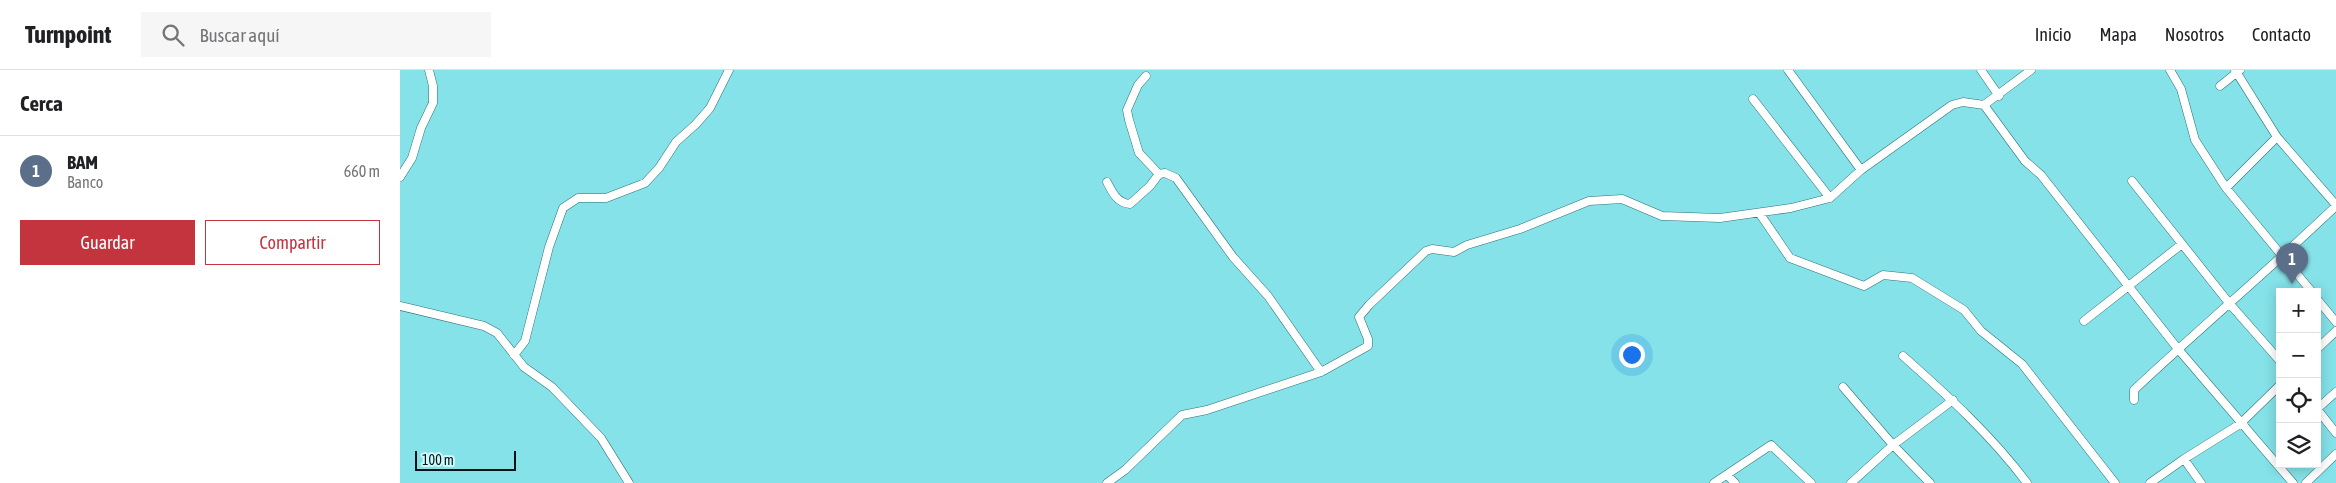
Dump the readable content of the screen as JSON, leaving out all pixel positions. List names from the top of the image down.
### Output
{
  "scale_bar": "100 m",
  "page": {
    "header": "Turnpoint",
    "search": "Buscar aquí",
    "nav": [
      "Inicio",
      "Mapa",
      "Nosotros",
      "Contacto"
    ],
    "heading": "Cerca",
    "list": [
      {
        "mark": "1",
        "name": "BAM",
        "note": "Banco",
        "value": "660 m"
      }
    ],
    "buttons": ["Guardar", "Compartir"],
    "pins": "1",
    "map_buttons": ["+", "−"],
    "scale": "100 m"
  }
}
